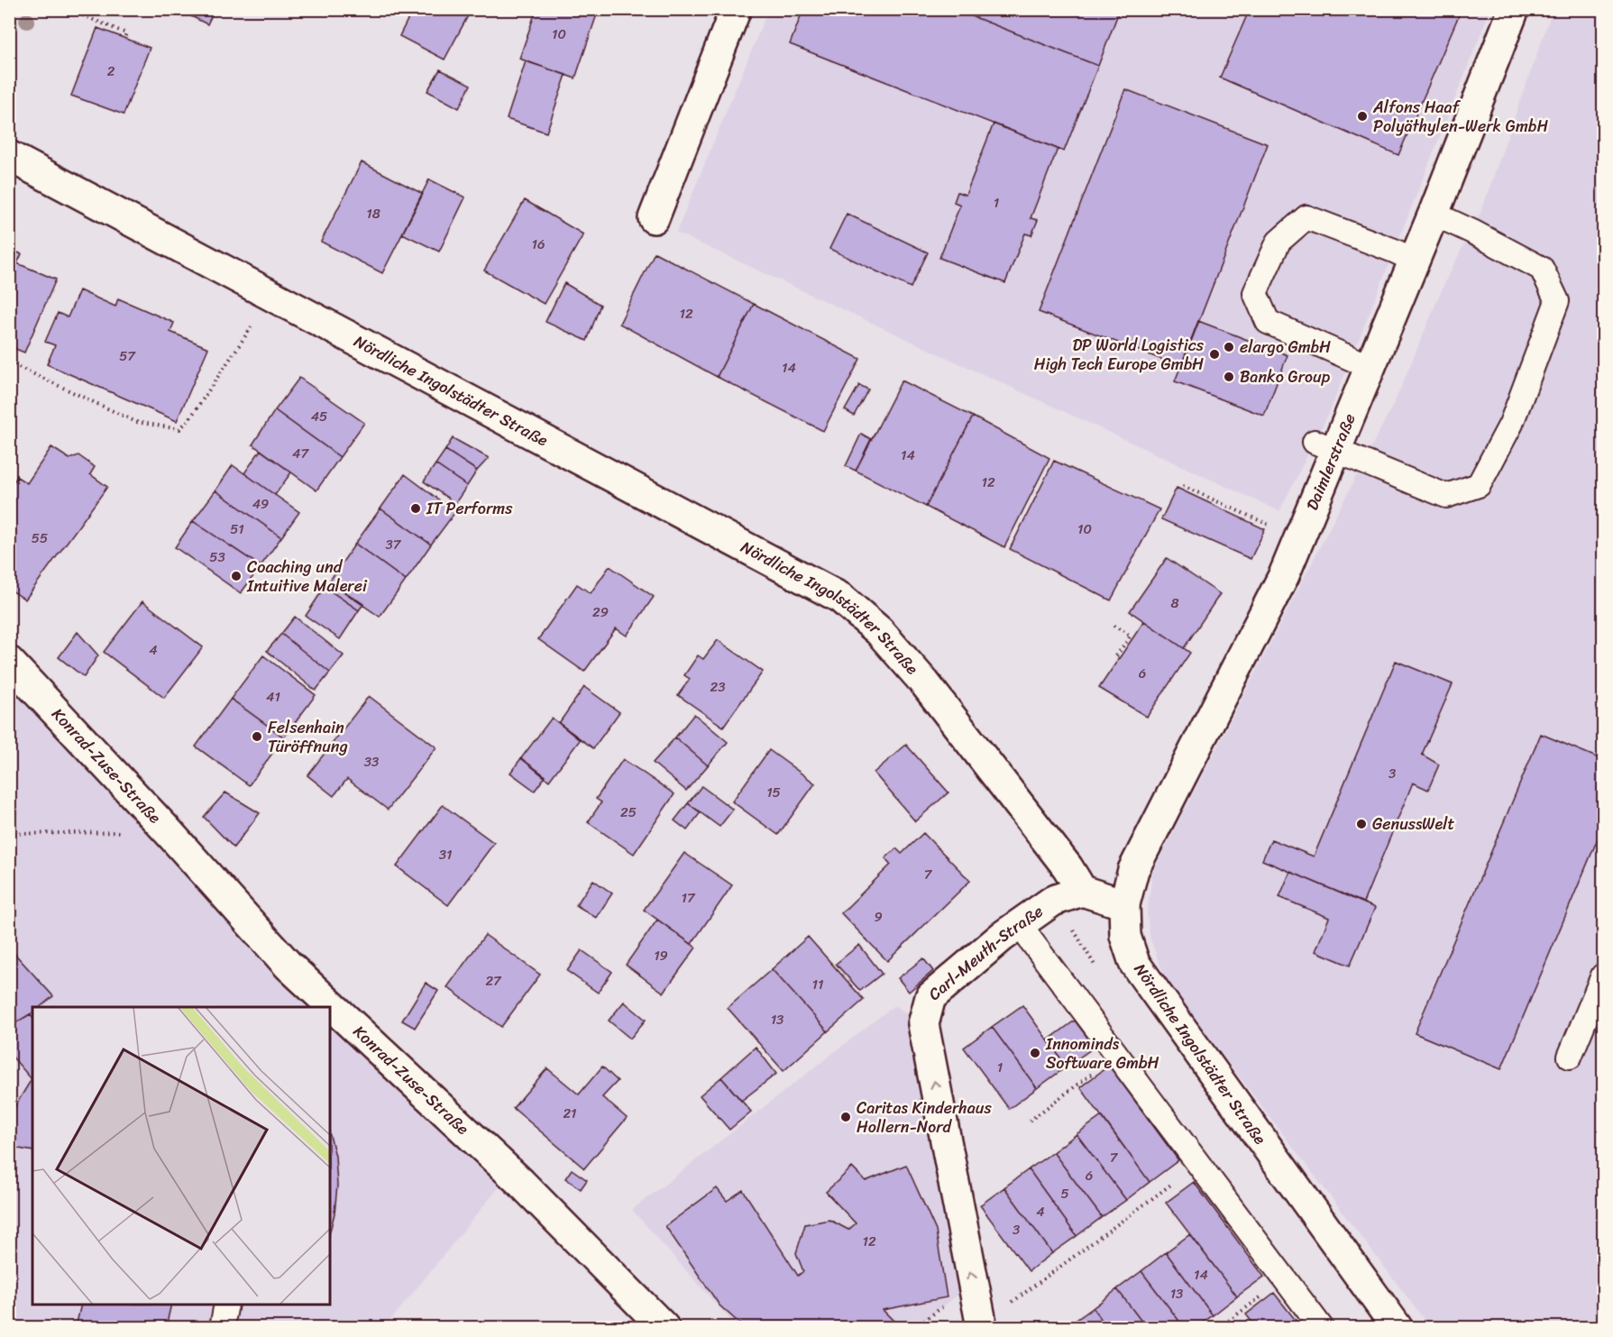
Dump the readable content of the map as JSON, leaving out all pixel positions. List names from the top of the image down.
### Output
{
  "streets": {
    "street": [
      "Nördliche Ingolstädter Straße",
      "Daimlerstraße",
      "Konrad-Zuse-Straße",
      "Carl-Meuth-Straße"
    ]
  },
  "crossings": [
    ["Nördliche Ingolstädter Straße", "Daimlerstraße"],
    ["Nördliche Ingolstädter Straße", "Carl-Meuth-Straße"]
  ],
  "one_way": ["Carl-Meuth-Straße"],
  "places": [
    "Alfons Haaf Polyäthylen-Werk GmbH",
    "elargo GmbH",
    "DP World Logistics High Tech Europe GmbH",
    "Banko Group",
    "IT Performs",
    "Coaching und Intuitive Malerei",
    "Felsenhain Türöffnung",
    "GenussWelt",
    "Innominds Software GmbH",
    "Caritas Kinderhaus Hollern-Nord"
  ],
  "house_numbers": [
    "10",
    "2",
    "1",
    "18",
    "16",
    "12",
    "57",
    "14",
    "45",
    "47",
    "14",
    "12",
    "49",
    "51",
    "10",
    "55",
    "37",
    "53",
    "8",
    "29",
    "4",
    "6",
    "23",
    "41",
    "33",
    "3",
    "15",
    "25",
    "31",
    "7",
    "17",
    "9",
    "19",
    "27",
    "11",
    "13",
    "1",
    "21",
    "7",
    "6",
    "5",
    "4",
    "3",
    "12",
    "14",
    "13"
  ]
}
